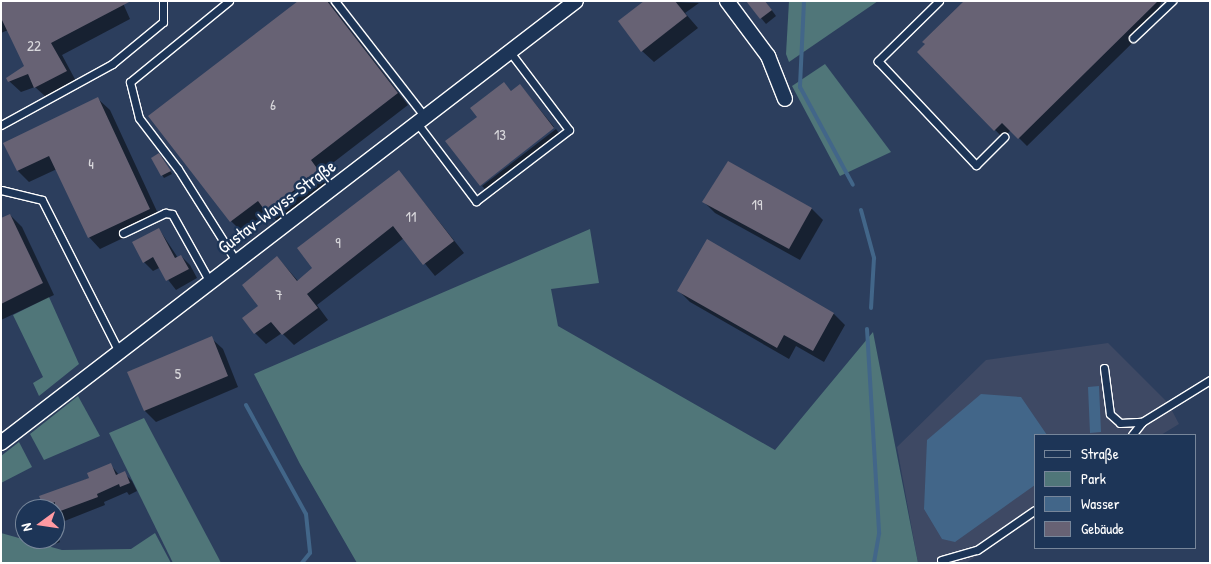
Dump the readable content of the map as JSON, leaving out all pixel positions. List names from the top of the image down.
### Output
{
  "streets": {
    "street": ["Gustav-Wayss-Straße"]
  },
  "house_numbers": [
    "22",
    "6",
    "13",
    "4",
    "19",
    "11",
    "9",
    "7",
    "5"
  ],
  "legend": [
    "Straße",
    "Park",
    "Wasser",
    "Gebäude"
  ],
  "north": "left"
}
